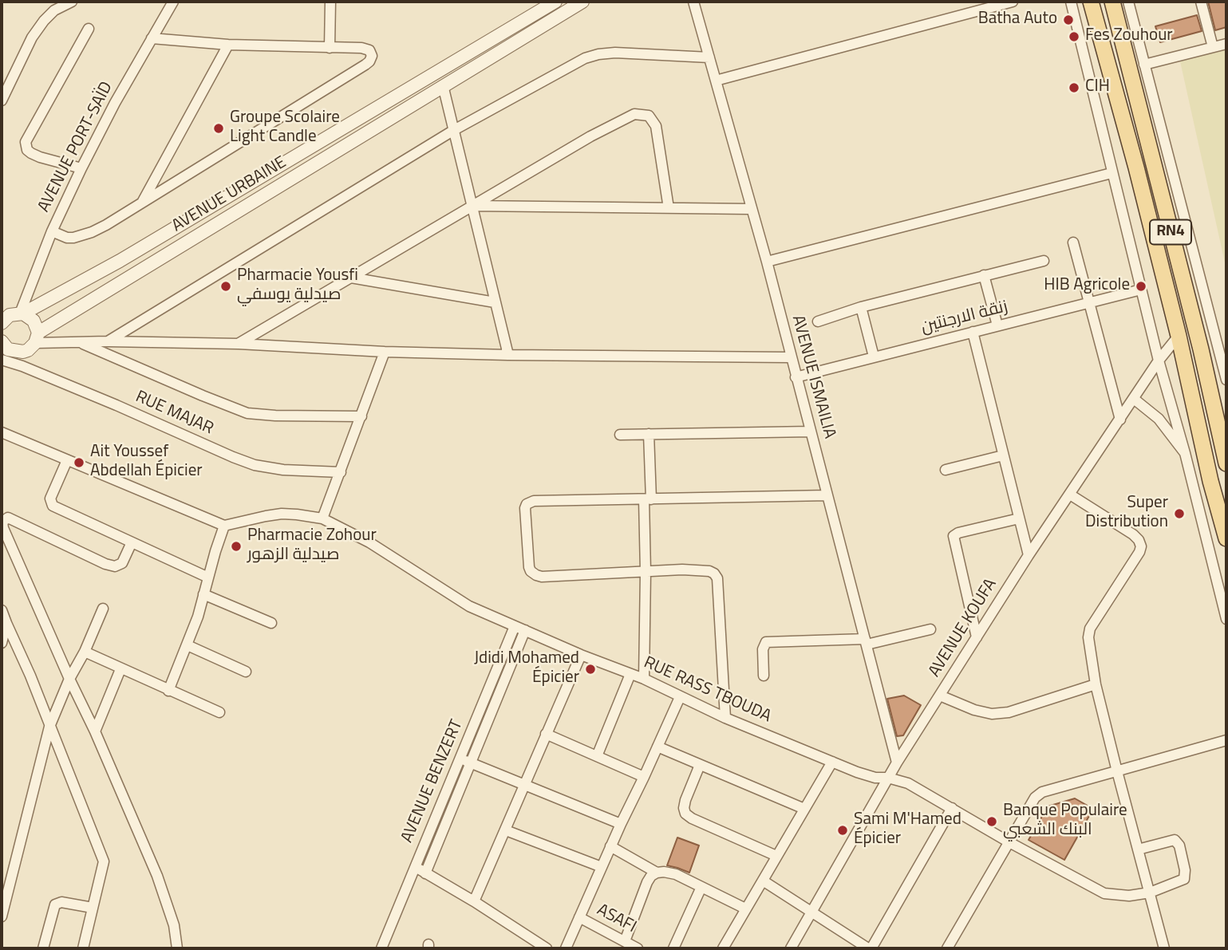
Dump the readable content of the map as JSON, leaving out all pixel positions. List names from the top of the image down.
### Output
{
  "streets": {
    "main road": ["RN4"],
    "street": [
      "AVENUE PORT-SAÏD",
      "AVENUE URBAINE",
      "زنقة الارجنتين",
      "AVENUE ISMAILIA",
      "RUE MAJAR",
      "AVENUE KOUFA",
      "RUE RASS TBOUDA",
      "AVENUE BENZERT",
      "ASAFI"
    ]
  },
  "crossings": [
    ["AVENUE PORT-SAÏD", "AVENUE URBAINE"],
    ["AVENUE URBAINE", "RUE MAJAR"],
    ["RN4", "AVENUE KOUFA"],
    ["زنقة الارجنتين", "AVENUE ISMAILIA"],
    ["AVENUE ISMAILIA", "AVENUE KOUFA"],
    ["AVENUE KOUFA", "RUE RASS TBOUDA"],
    ["RUE RASS TBOUDA", "AVENUE BENZERT"]
  ],
  "places": [
    "Batha Auto",
    "Fes Zouhour",
    "CIH",
    "Groupe Scolaire Light Candle",
    "Pharmacie Yousfi صيدلية يوسفي",
    "HIB Agricole",
    "Ait Youssef Abdellah Épicier",
    "Super Distribution",
    "Pharmacie Zohour صيدلية الزهور",
    "Jdidi Mohamed Épicier",
    "Banque Populaire البنك الشعبي",
    "Sami M'Hamed Épicier"
  ]
}
